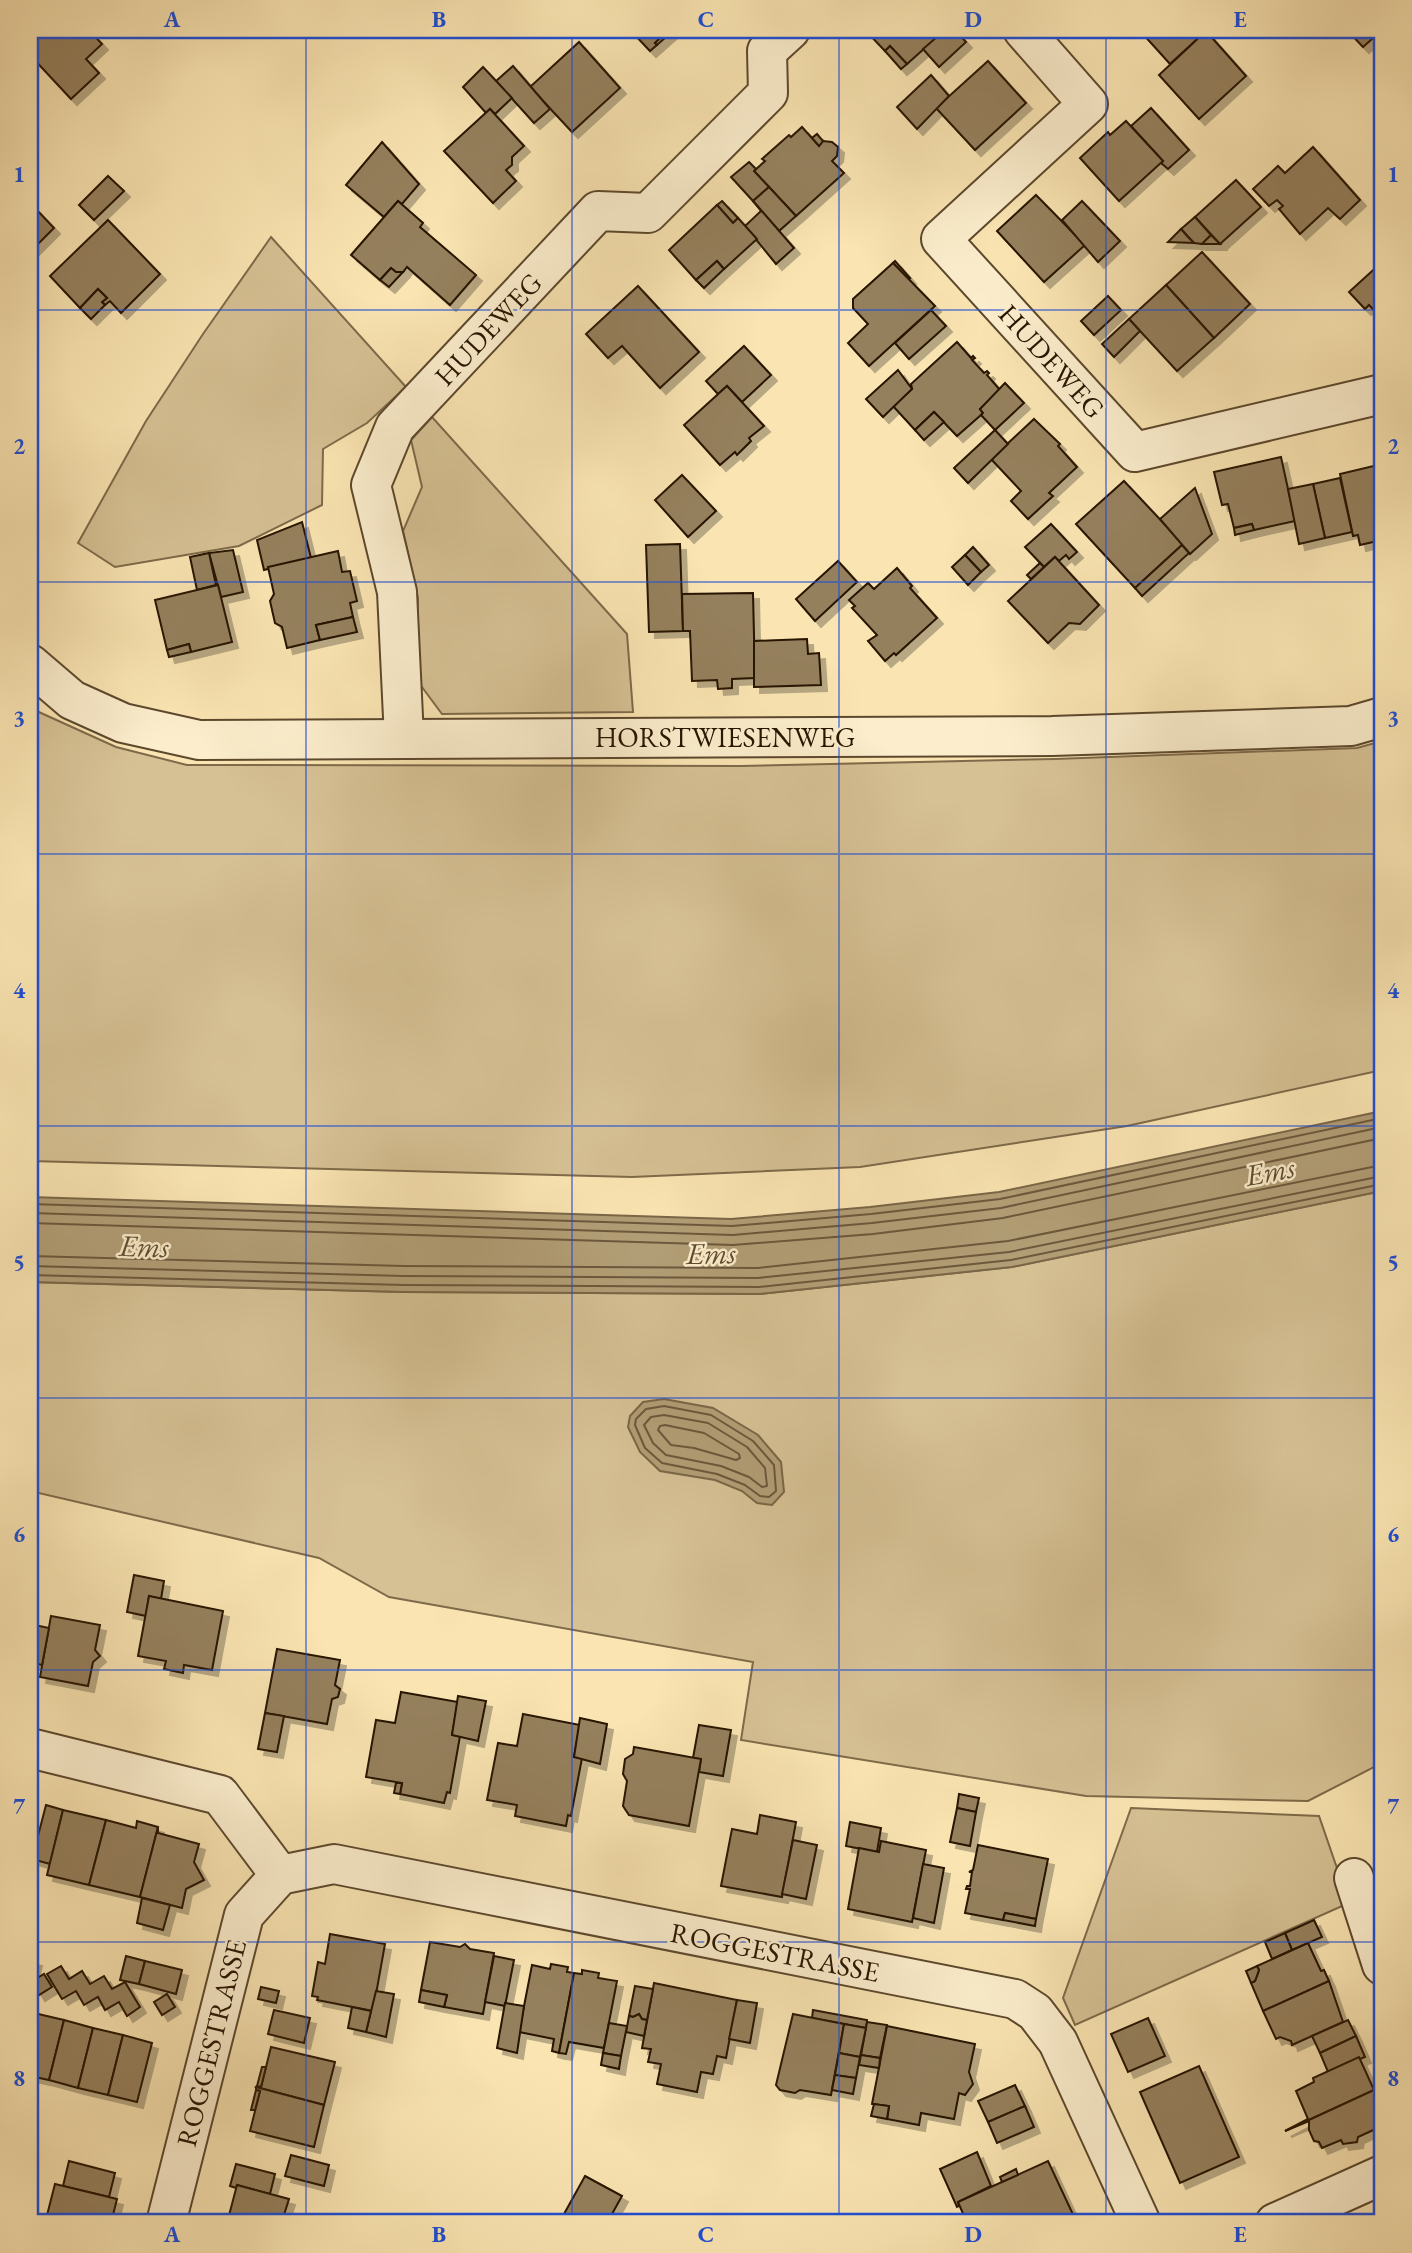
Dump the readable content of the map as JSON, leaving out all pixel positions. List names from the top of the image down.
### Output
{
  "streets": {
    "street": ["HUDEWEG", "HORSTWIESENWEG", "ROGGESTRASSE"]
  },
  "crossings": [
    ["HUDEWEG", "HORSTWIESENWEG"]
  ],
  "water": ["Ems"],
  "grid": {
    "columns": [
      "A",
      "B",
      "C",
      "D",
      "E"
    ],
    "rows": [
      "1",
      "2",
      "3",
      "4",
      "5",
      "6",
      "7",
      "8"
    ]
  }
}
